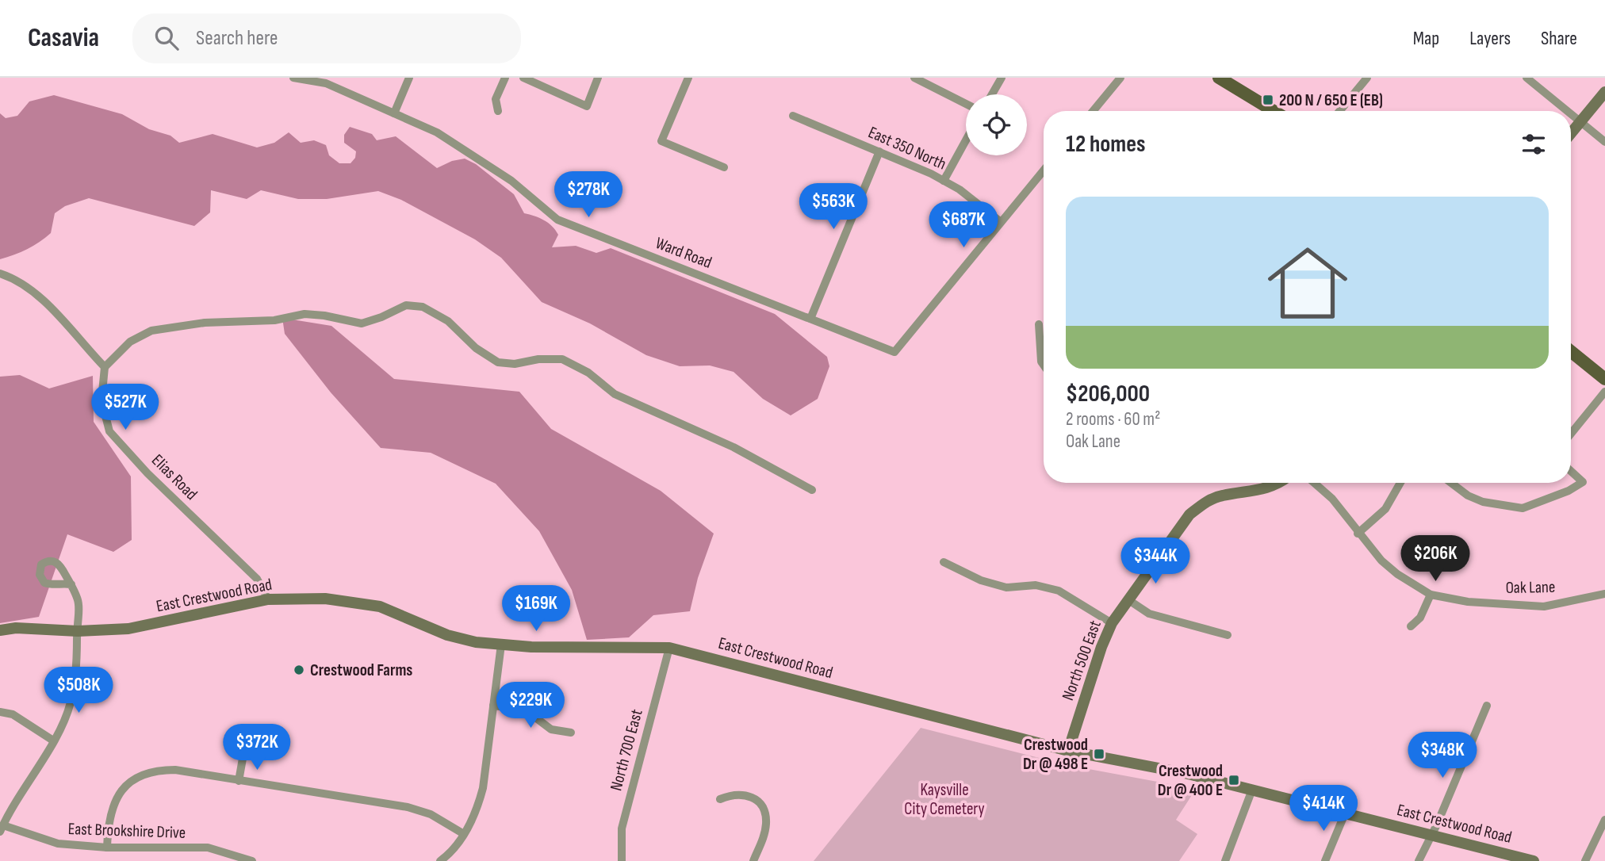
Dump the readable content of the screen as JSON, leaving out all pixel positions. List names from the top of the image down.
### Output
{
  "streets": {
    "street": [
      "East 350 North",
      "Ward Road",
      "Elias Road",
      "Oak Lane",
      "East Crestwood Road",
      "North 500 East",
      "North 700 East",
      "East Brookshire Drive"
    ]
  },
  "crossings": [
    ["East 350 North", "Ward Road"],
    ["Elias Road", "East Crestwood Road"],
    ["East Crestwood Road", "North 500 East"],
    ["East Crestwood Road", "North 700 East"]
  ],
  "parks": ["Kaysville City Cemetery"],
  "places": {
    "transit": ["200 N / 650 E (EB)", "Crestwood Dr @ 498 E", "Crestwood Dr @ 400 E"],
    "other": ["Crestwood Farms"]
  },
  "page": {
    "header": "Casavia",
    "search": "Search here",
    "nav": ["Map", "Layers", "Share"],
    "heading": "12 homes",
    "price": [
      "$278K",
      "$563K",
      "$687K",
      "$527K",
      "$206K",
      "$344K",
      "$169K",
      "$508K",
      "$229K",
      "$372K",
      "$348K",
      "$414K"
    ],
    "list": [
      {
        "name": "$206,000",
        "note": "2 rooms · 60 m² · Oak Lane"
      }
    ]
  }
}
